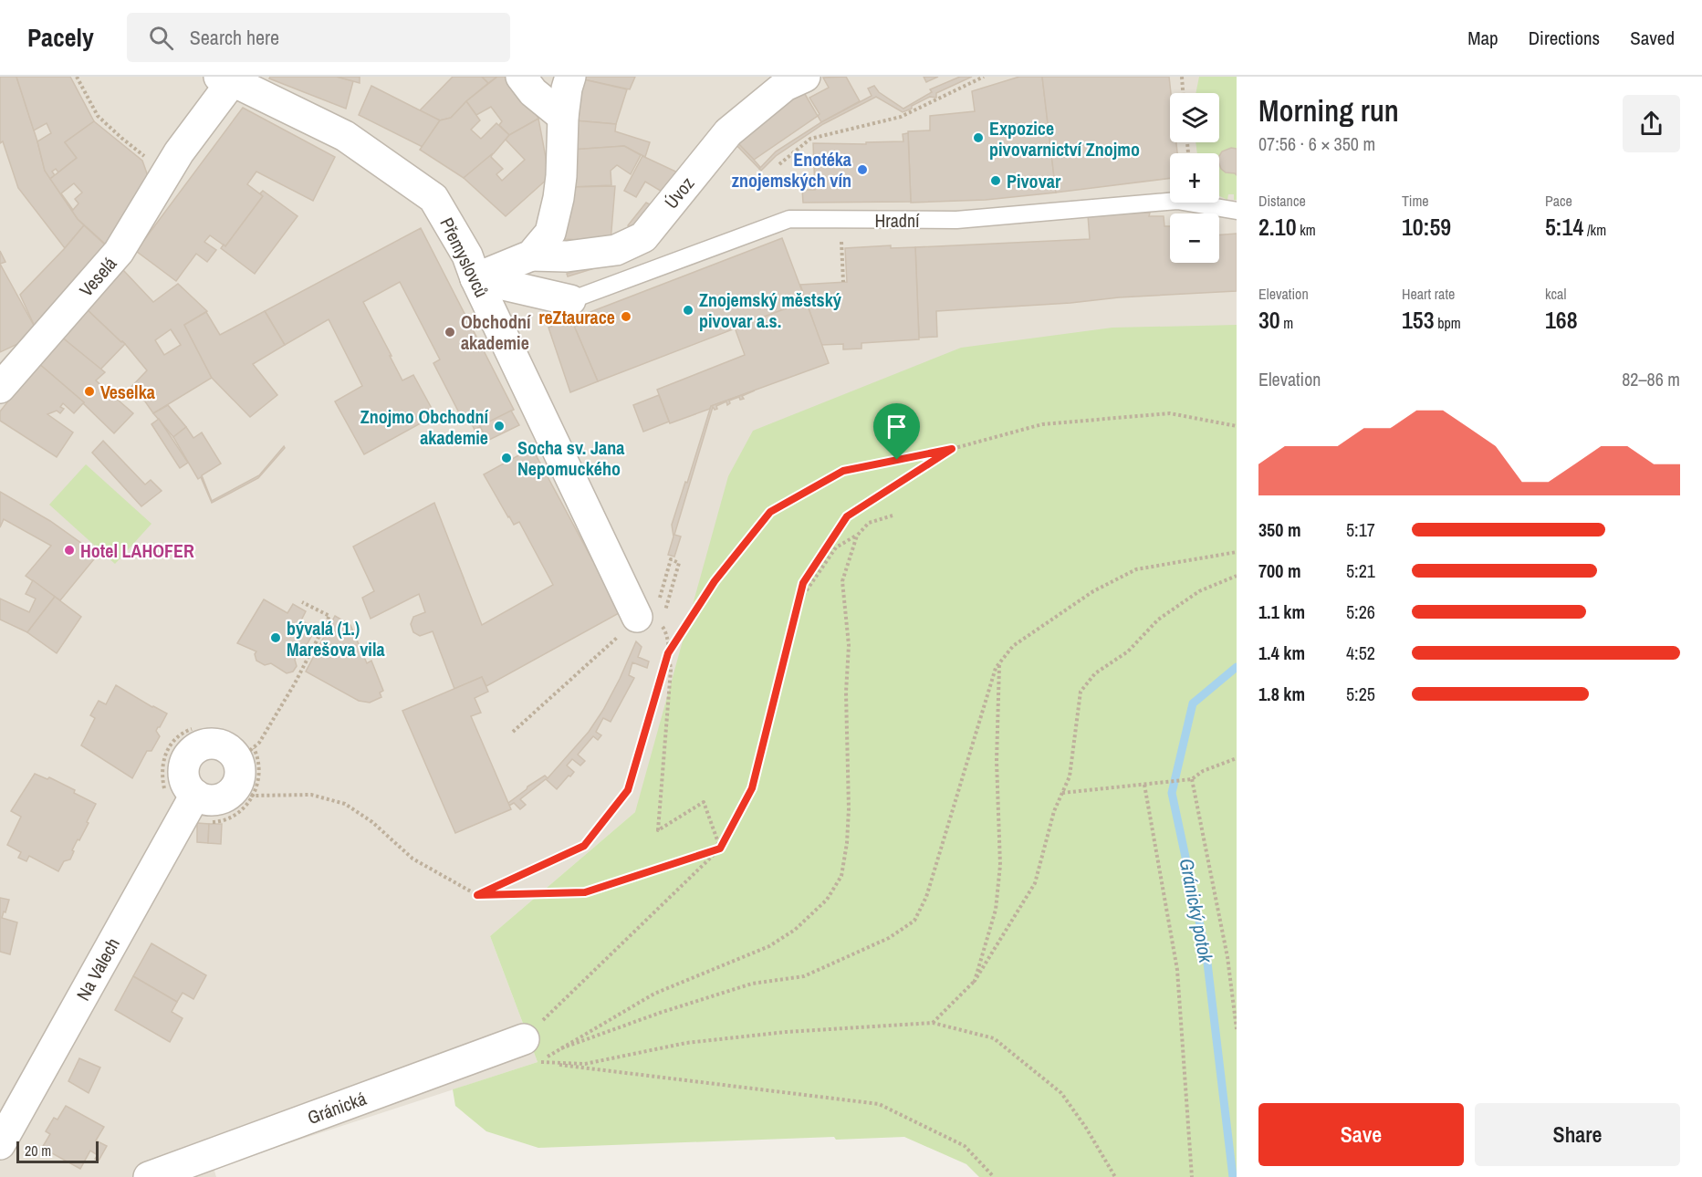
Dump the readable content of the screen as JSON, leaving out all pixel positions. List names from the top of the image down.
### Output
{
  "streets": {
    "street": [
      "Úvoz",
      "Přemyslovců",
      "Veselá",
      "Na Valech",
      "Gránická"
    ],
    "lane": ["Hradní"]
  },
  "crossings": [
    ["Přemyslovců", "Veselá"]
  ],
  "water": ["Gránický potok"],
  "places": [
    "Expozice pivovarnictví Znojmo",
    "Enotéka znojemských vín",
    "Pivovar",
    "Znojemský městský pivovar a.s.",
    "reZtaurace",
    "Obchodní akademie",
    "Veselka",
    "Znojmo Obchodní akademie",
    "Socha sv. Jana Nepomuckého",
    "Hotel LAHOFER",
    "bývalá (1.) Marešova vila"
  ],
  "scale_bar": "20 m",
  "page": {
    "header": "Pacely",
    "search": "Search here",
    "nav": ["Map", "Directions", "Saved"],
    "heading": ["Morning run", "07:56 · 6 × 350 m"],
    "map_buttons": ["+", "−"],
    "stats": [
      ["Distance", "2.10 km"],
      ["Time", "10:59"],
      ["Pace", "5:14 /km"],
      ["Elevation", "30 m"],
      ["Heart rate", "153 bpm"],
      ["kcal", "168"]
    ],
    "chart": ["Elevation", "82–86 m"],
    "list": [
      {
        "name": "350 m",
        "note": "5:17"
      },
      {
        "name": "700 m",
        "note": "5:21"
      },
      {
        "name": "1.1 km",
        "note": "5:26"
      },
      {
        "name": "1.4 km",
        "note": "4:52"
      },
      {
        "name": "1.8 km",
        "note": "5:25"
      }
    ],
    "buttons": ["Save", "Share"],
    "scale": "20 m"
  }
}
